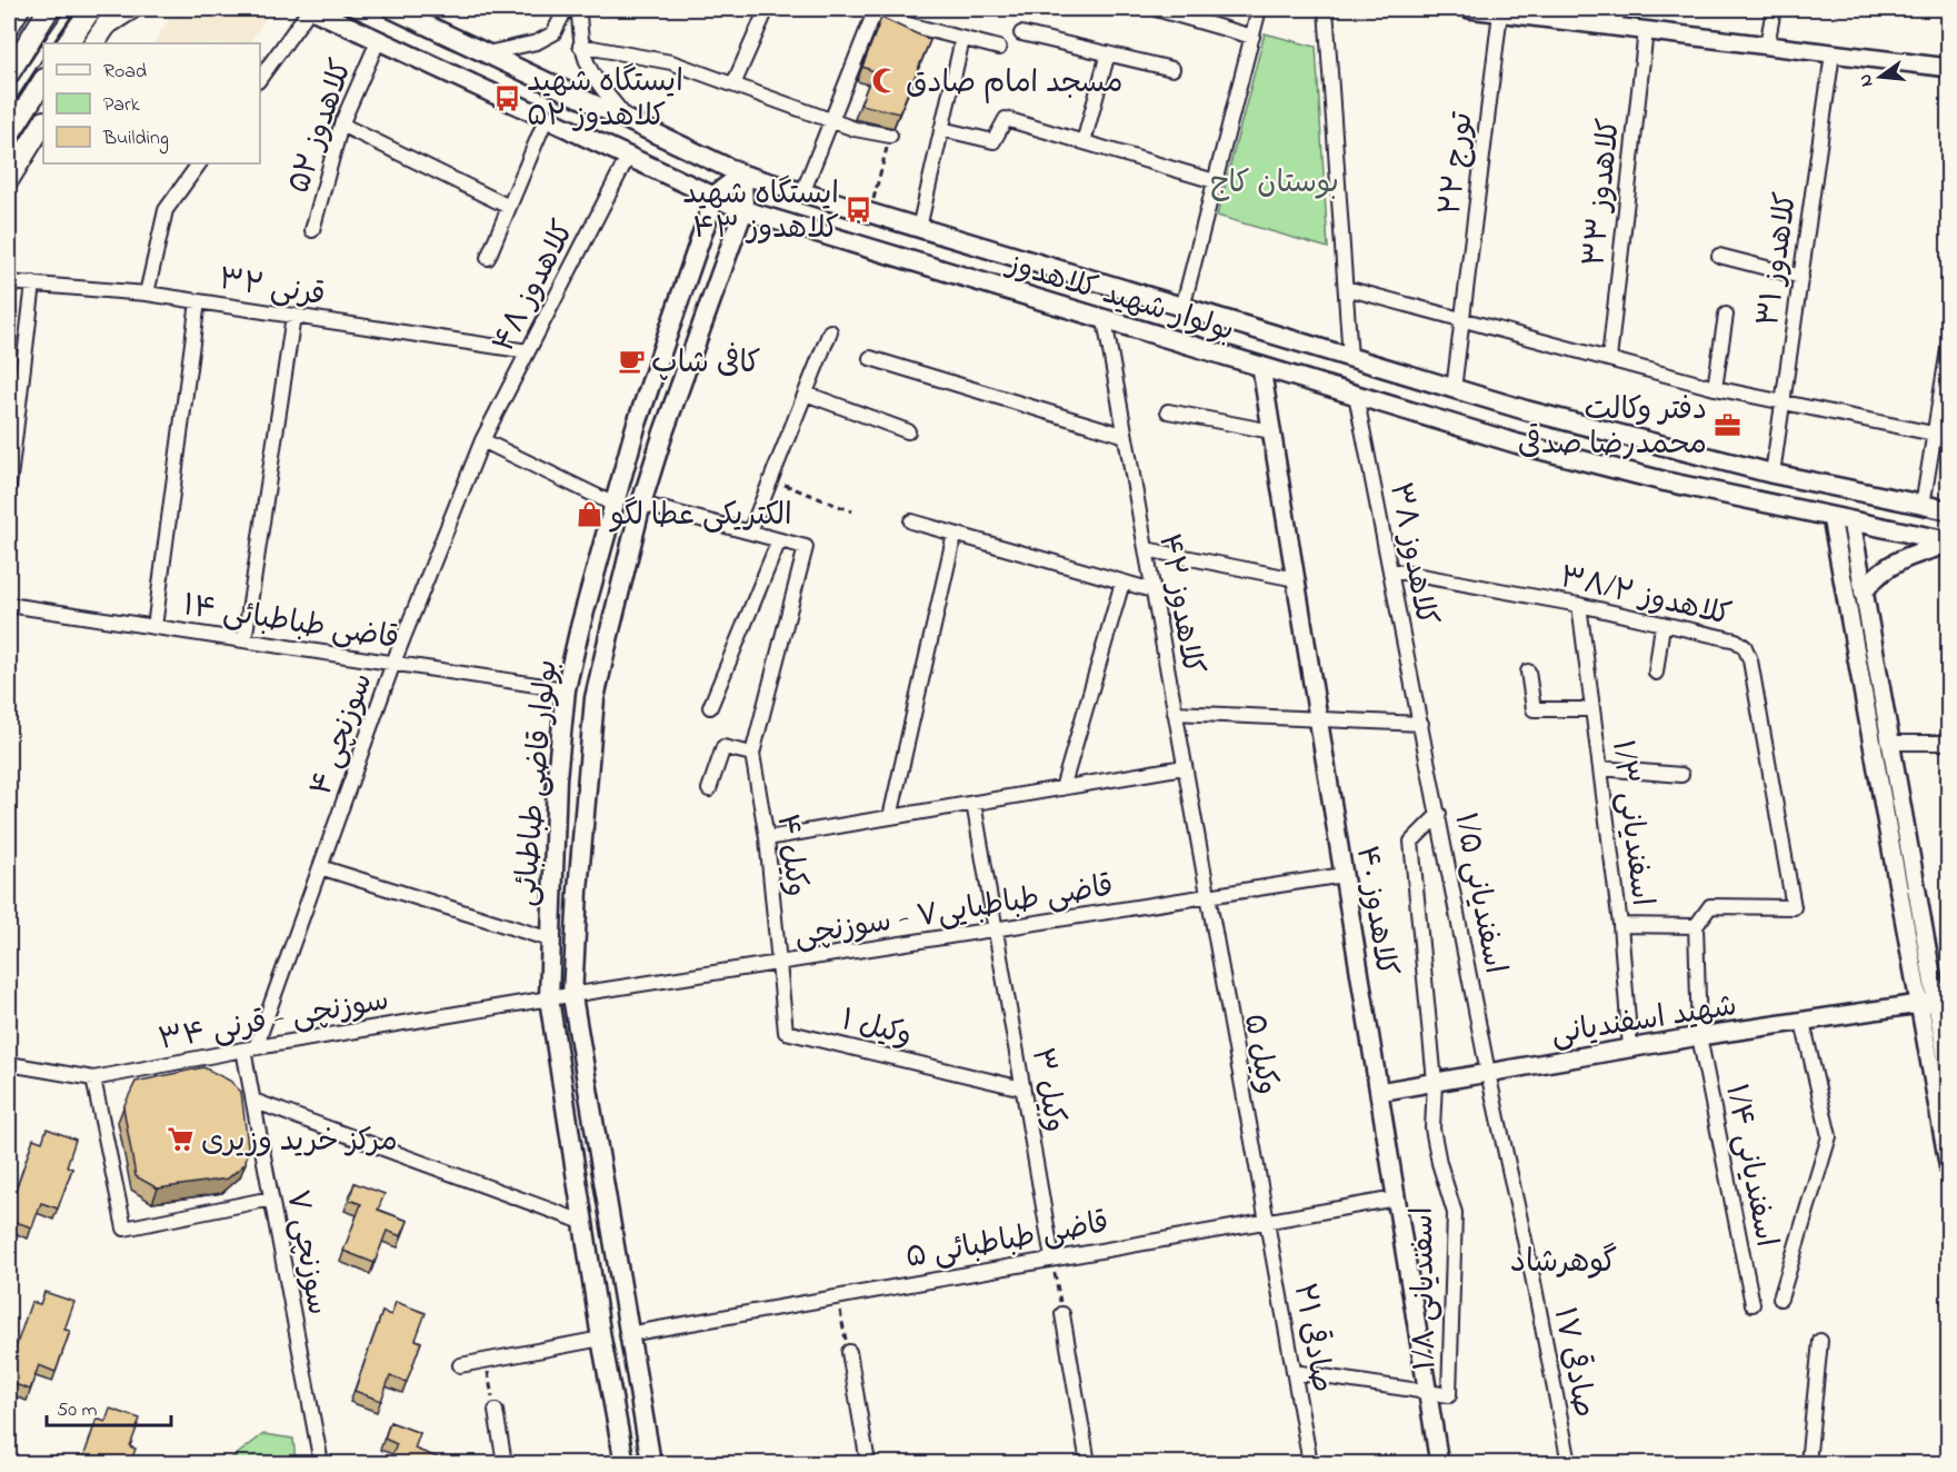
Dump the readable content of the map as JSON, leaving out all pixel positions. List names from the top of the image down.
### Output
{
  "streets": {
    "main road": ["بولوار شهید کلاهدوز", "بولوار قاضی طباطبائی"],
    "street": [
      "کلاهدوز ۵۲",
      "تورج ۲۲",
      "کلاهدوز ۳۳",
      "کلاهدوز ۳۱",
      "قرنی ۳۲",
      "کلاهدوز ۴۸",
      "کلاهدوز ۳۸",
      "کلاهدوز ۳۸/۲",
      "کلاهدوز ۴۲",
      "قاضی طباطبائی ۱۴",
      "سوزنچی ۴",
      "اسفندیانی ۱/۳",
      "وکيل ۴",
      "اسفندیانی ۱/۵",
      "قاضی طباطبایی۷ - سوزنچی",
      "کلاهدوز ۴۰",
      "سوزنچی - قرنی ۳۴",
      "شهید اسفندیانی",
      "وکيل ۱",
      "وکيل ۵",
      "وکيل ۳",
      "اسفندیانی ۱/۴",
      "قاضی طباطبائی ۵",
      "سوزنچی ۷",
      "اسفندیانی ۱/۸",
      "صادقی ۲۱",
      "صادقی ۱۷"
    ]
  },
  "crossings": [
    ["کلاهدوز ۵۲", "بولوار شهید کلاهدوز"],
    ["تورج ۲۲", "بولوار شهید کلاهدوز"],
    ["کلاهدوز ۳۱", "بولوار شهید کلاهدوز"],
    ["قرنی ۳۲", "کلاهدوز ۴۸"],
    ["کلاهدوز ۴۸", "بولوار شهید کلاهدوز"],
    ["کلاهدوز ۴۸", "سوزنچی ۴"],
    ["بولوار شهید کلاهدوز", "کلاهدوز ۳۸"],
    ["بولوار شهید کلاهدوز", "کلاهدوز ۴۲"],
    ["بولوار شهید کلاهدوز", "بولوار قاضی طباطبائی"],
    ["بولوار شهید کلاهدوز", "کلاهدوز ۴۰"],
    ["کلاهدوز ۳۸", "کلاهدوز ۳۸/۲"],
    ["کلاهدوز ۳۸", "اسفندیانی ۱/۵"],
    ["کلاهدوز ۳۸/۲", "اسفندیانی ۱/۳"],
    ["کلاهدوز ۳۸/۲", "اسفندیانی ۱/۴"],
    ["کلاهدوز ۴۲", "قاضی طباطبایی۷ - سوزنچی"],
    ["کلاهدوز ۴۲", "وکيل ۵"],
    ["قاضی طباطبائی ۱۴", "سوزنچی ۴"],
    ["قاضی طباطبائی ۱۴", "بولوار قاضی طباطبائی"],
    ["سوزنچی ۴", "سوزنچی - قرنی ۳۴"],
    ["سوزنچی ۴", "سوزنچی ۷"],
    ["بولوار قاضی طباطبائی", "قاضی طباطبایی۷ - سوزنچی"],
    ["بولوار قاضی طباطبائی", "سوزنچی - قرنی ۳۴"],
    ["بولوار قاضی طباطبائی", "قاضی طباطبائی ۵"],
    ["اسفندیانی ۱/۳", "شهید اسفندیانی"],
    ["وکيل ۴", "قاضی طباطبایی۷ - سوزنچی"],
    ["وکيل ۴", "وکيل ۱"],
    ["اسفندیانی ۱/۵", "شهید اسفندیانی"],
    ["اسفندیانی ۱/۵", "صادقی ۱۷"],
    ["قاضی طباطبایی۷ - سوزنچی", "کلاهدوز ۴۰"],
    ["قاضی طباطبایی۷ - سوزنچی", "سوزنچی - قرنی ۳۴"],
    ["قاضی طباطبایی۷ - سوزنچی", "وکيل ۱"],
    ["قاضی طباطبایی۷ - سوزنچی", "وکيل ۵"],
    ["قاضی طباطبایی۷ - سوزنچی", "وکيل ۳"],
    ["کلاهدوز ۴۰", "شهید اسفندیانی"],
    ["کلاهدوز ۴۰", "قاضی طباطبائی ۵"],
    ["کلاهدوز ۴۰", "اسفندیانی ۱/۸"],
    ["سوزنچی - قرنی ۳۴", "سوزنچی ۷"],
    ["شهید اسفندیانی", "اسفندیانی ۱/۴"],
    ["شهید اسفندیانی", "اسفندیانی ۱/۸"],
    ["وکيل ۱", "وکيل ۳"],
    ["وکيل ۵", "قاضی طباطبائی ۵"],
    ["وکيل ۵", "صادقی ۲۱"],
    ["وکيل ۳", "قاضی طباطبائی ۵"],
    ["قاضی طباطبائی ۵", "صادقی ۲۱"]
  ],
  "districts": ["گوهرشاد"],
  "parks": ["بوستان کاج"],
  "places": {
    "mosque": ["مسجد امام صادق"],
    "bus stop": ["ایستگاه شهید کلاهدوز ۵۲", "ایستگاه شهید کلاهدوز ۴۳"],
    "cafe": ["کافی شاپ"],
    "office": ["دفتر وکالت محمدرضا صدقی"],
    "shop": ["الکتریکی عطا لگو"],
    "supermarket": ["مرکز خرید وزیری"]
  },
  "legend": ["Road", "Park", "Building"],
  "scale_bar": "50 m",
  "north": "left"
}
